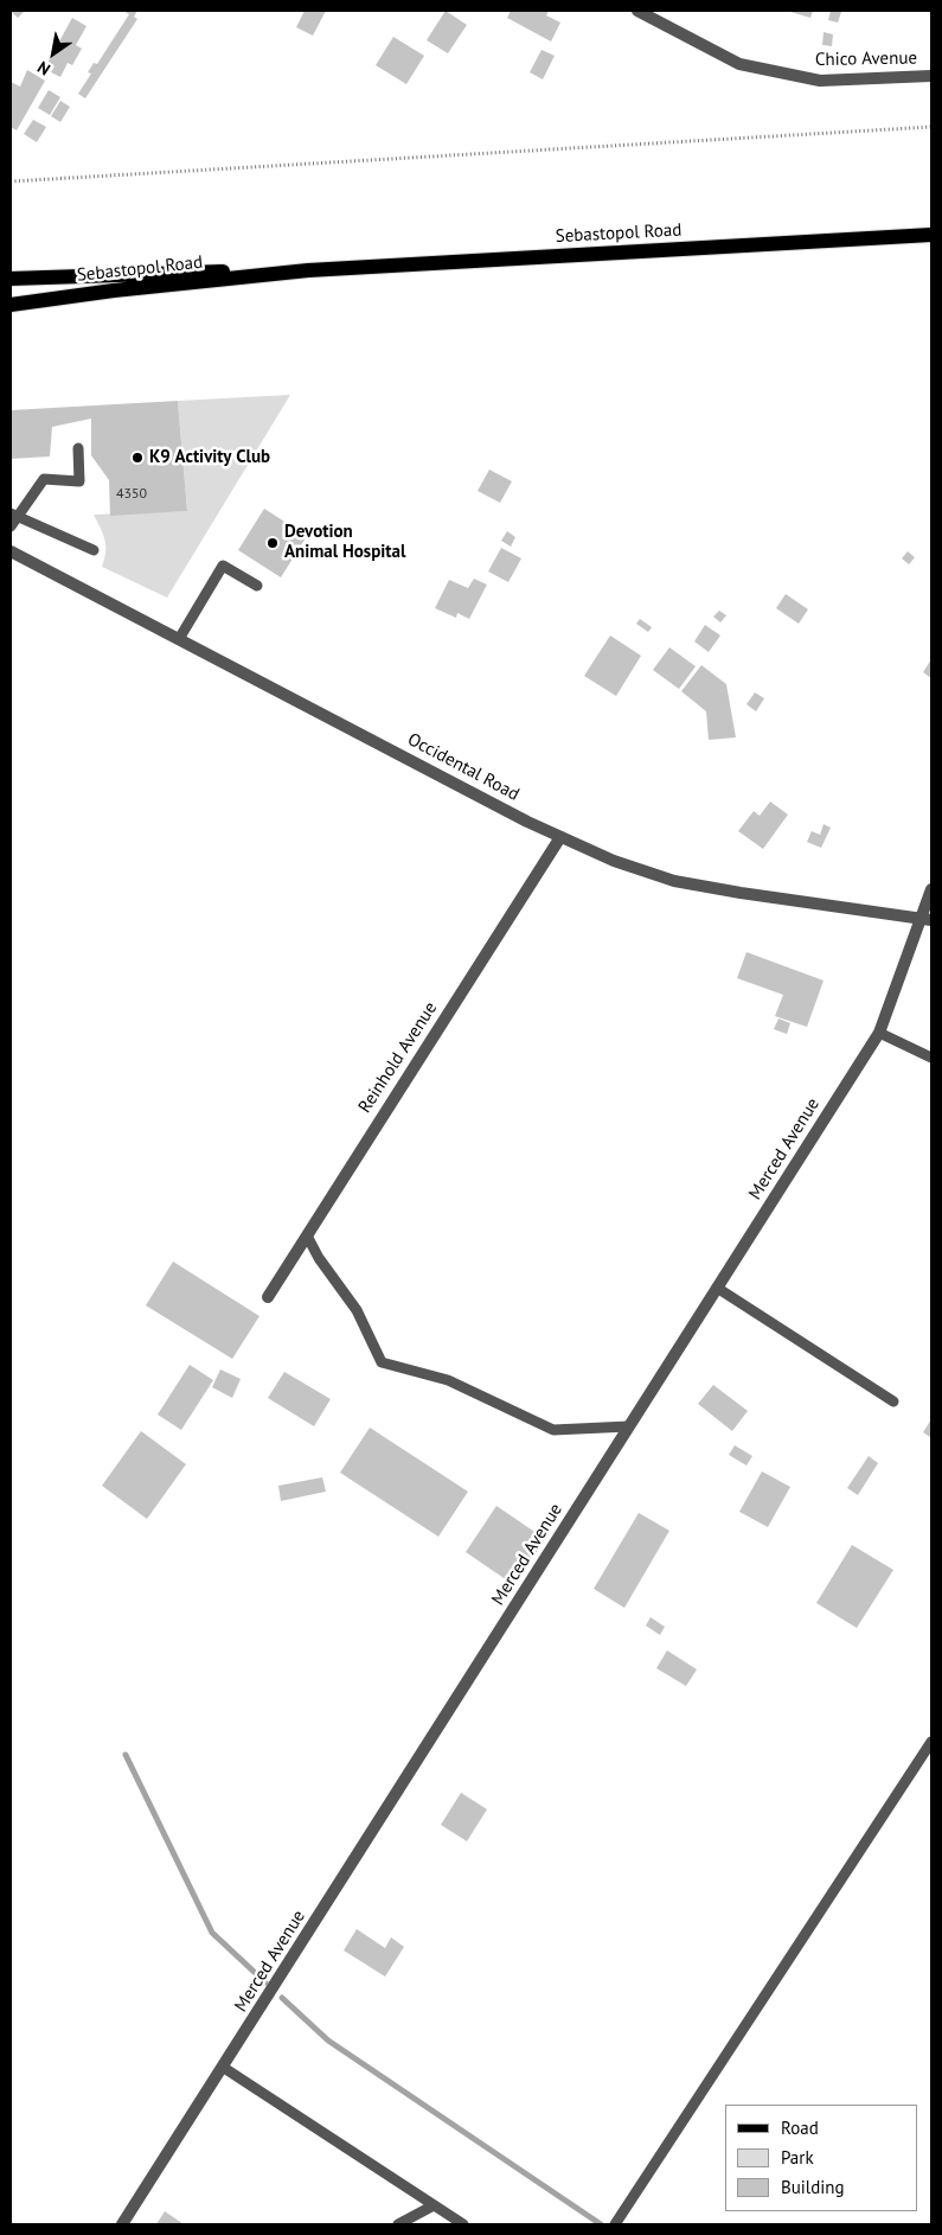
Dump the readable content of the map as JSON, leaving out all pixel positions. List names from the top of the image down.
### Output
{
  "streets": {
    "main road": ["Sebastopol Road"],
    "street": [
      "Chico Avenue",
      "Occidental Road",
      "Reinhold Avenue",
      "Merced Avenue"
    ]
  },
  "crossings": [
    ["Occidental Road", "Reinhold Avenue"],
    ["Occidental Road", "Merced Avenue"]
  ],
  "places": ["K9 Activity Club", "Devotion Animal Hospital"],
  "house_numbers": ["4350"],
  "legend": ["Road", "Park", "Building"],
  "north": "bottom left"
}
